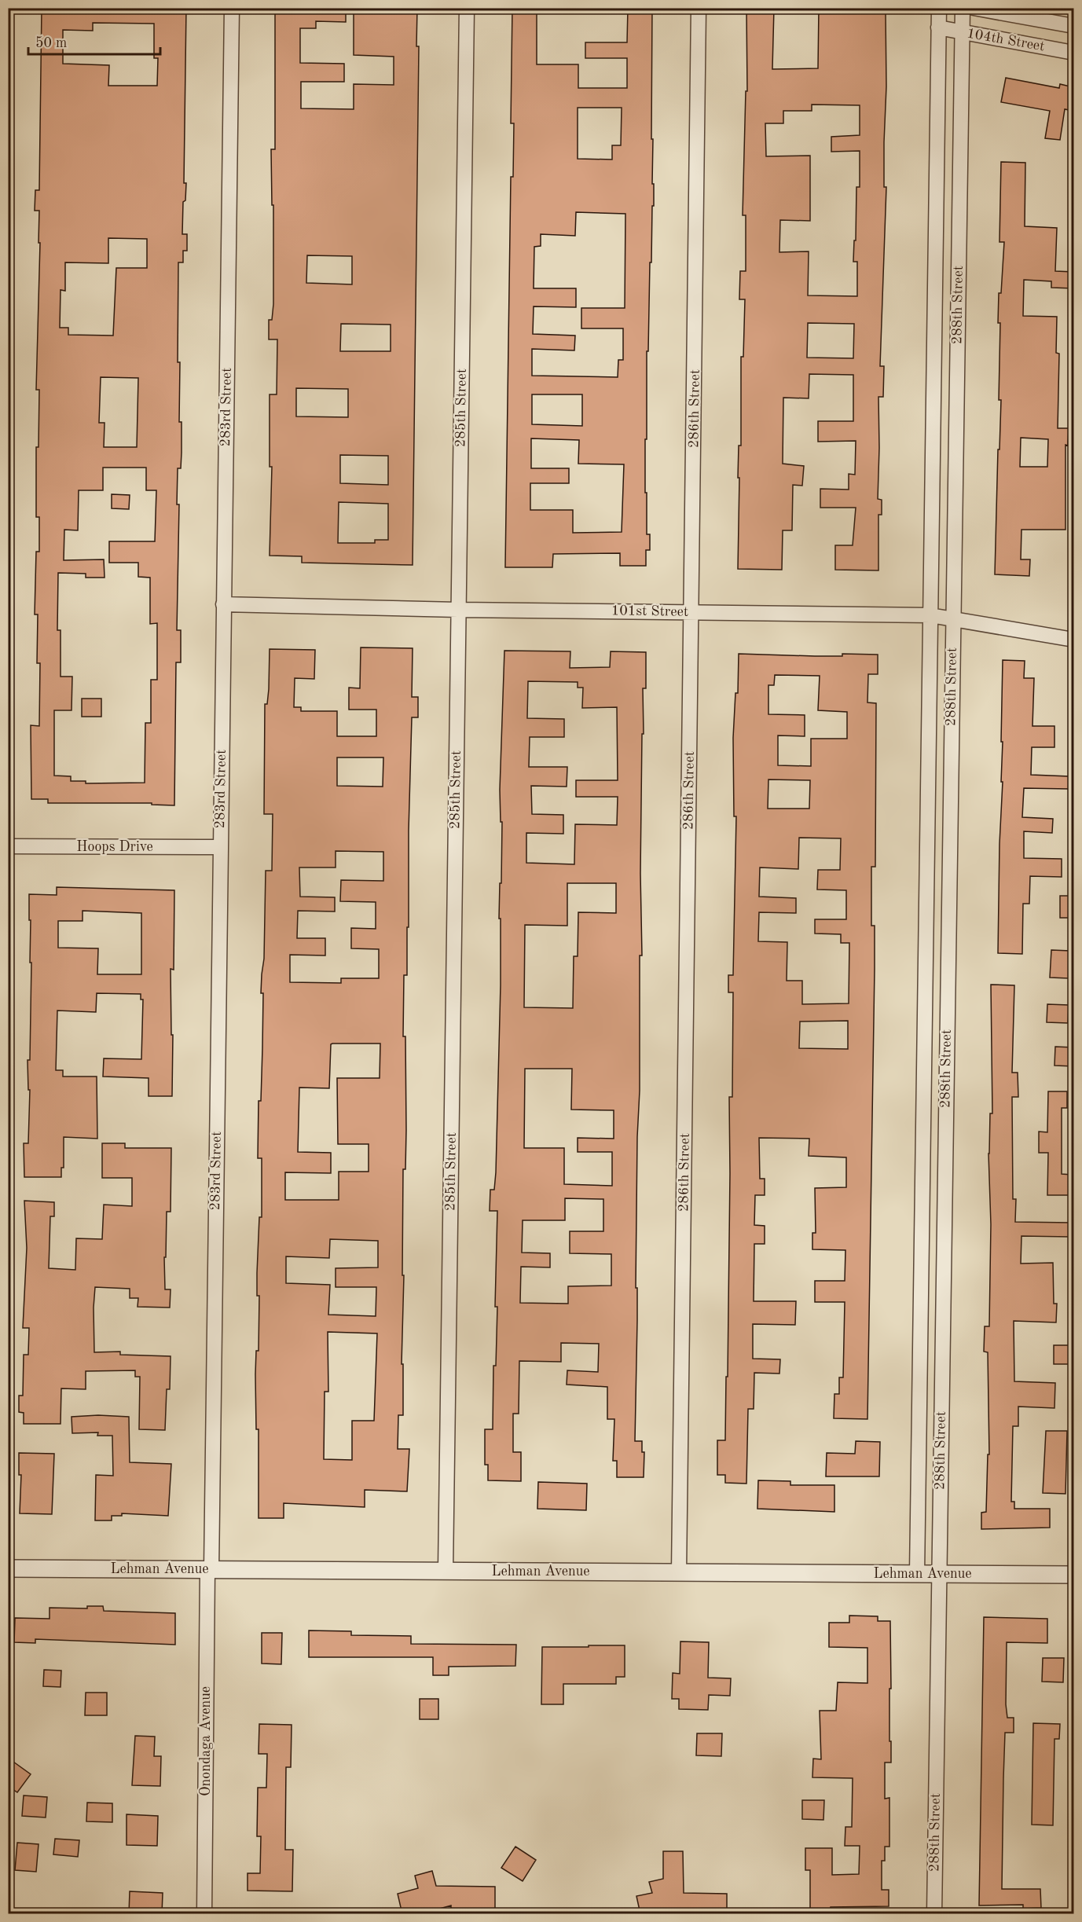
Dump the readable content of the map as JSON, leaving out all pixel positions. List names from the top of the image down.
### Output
{
  "streets": {
    "street": [
      "104th Street",
      "288th Street",
      "283rd Street",
      "285th Street",
      "286th Street",
      "101st Street",
      "Hoops Drive",
      "Lehman Avenue",
      "Onondaga Avenue"
    ]
  },
  "crossings": [
    ["104th Street", "288th Street"],
    ["288th Street", "101st Street"],
    ["288th Street", "Lehman Avenue"],
    ["283rd Street", "101st Street"],
    ["283rd Street", "Hoops Drive"],
    ["283rd Street", "Lehman Avenue"],
    ["283rd Street", "Onondaga Avenue"],
    ["285th Street", "101st Street"],
    ["285th Street", "Lehman Avenue"],
    ["286th Street", "101st Street"],
    ["286th Street", "Lehman Avenue"],
    ["Lehman Avenue", "Onondaga Avenue"]
  ],
  "scale_bar": "50 m"
}
